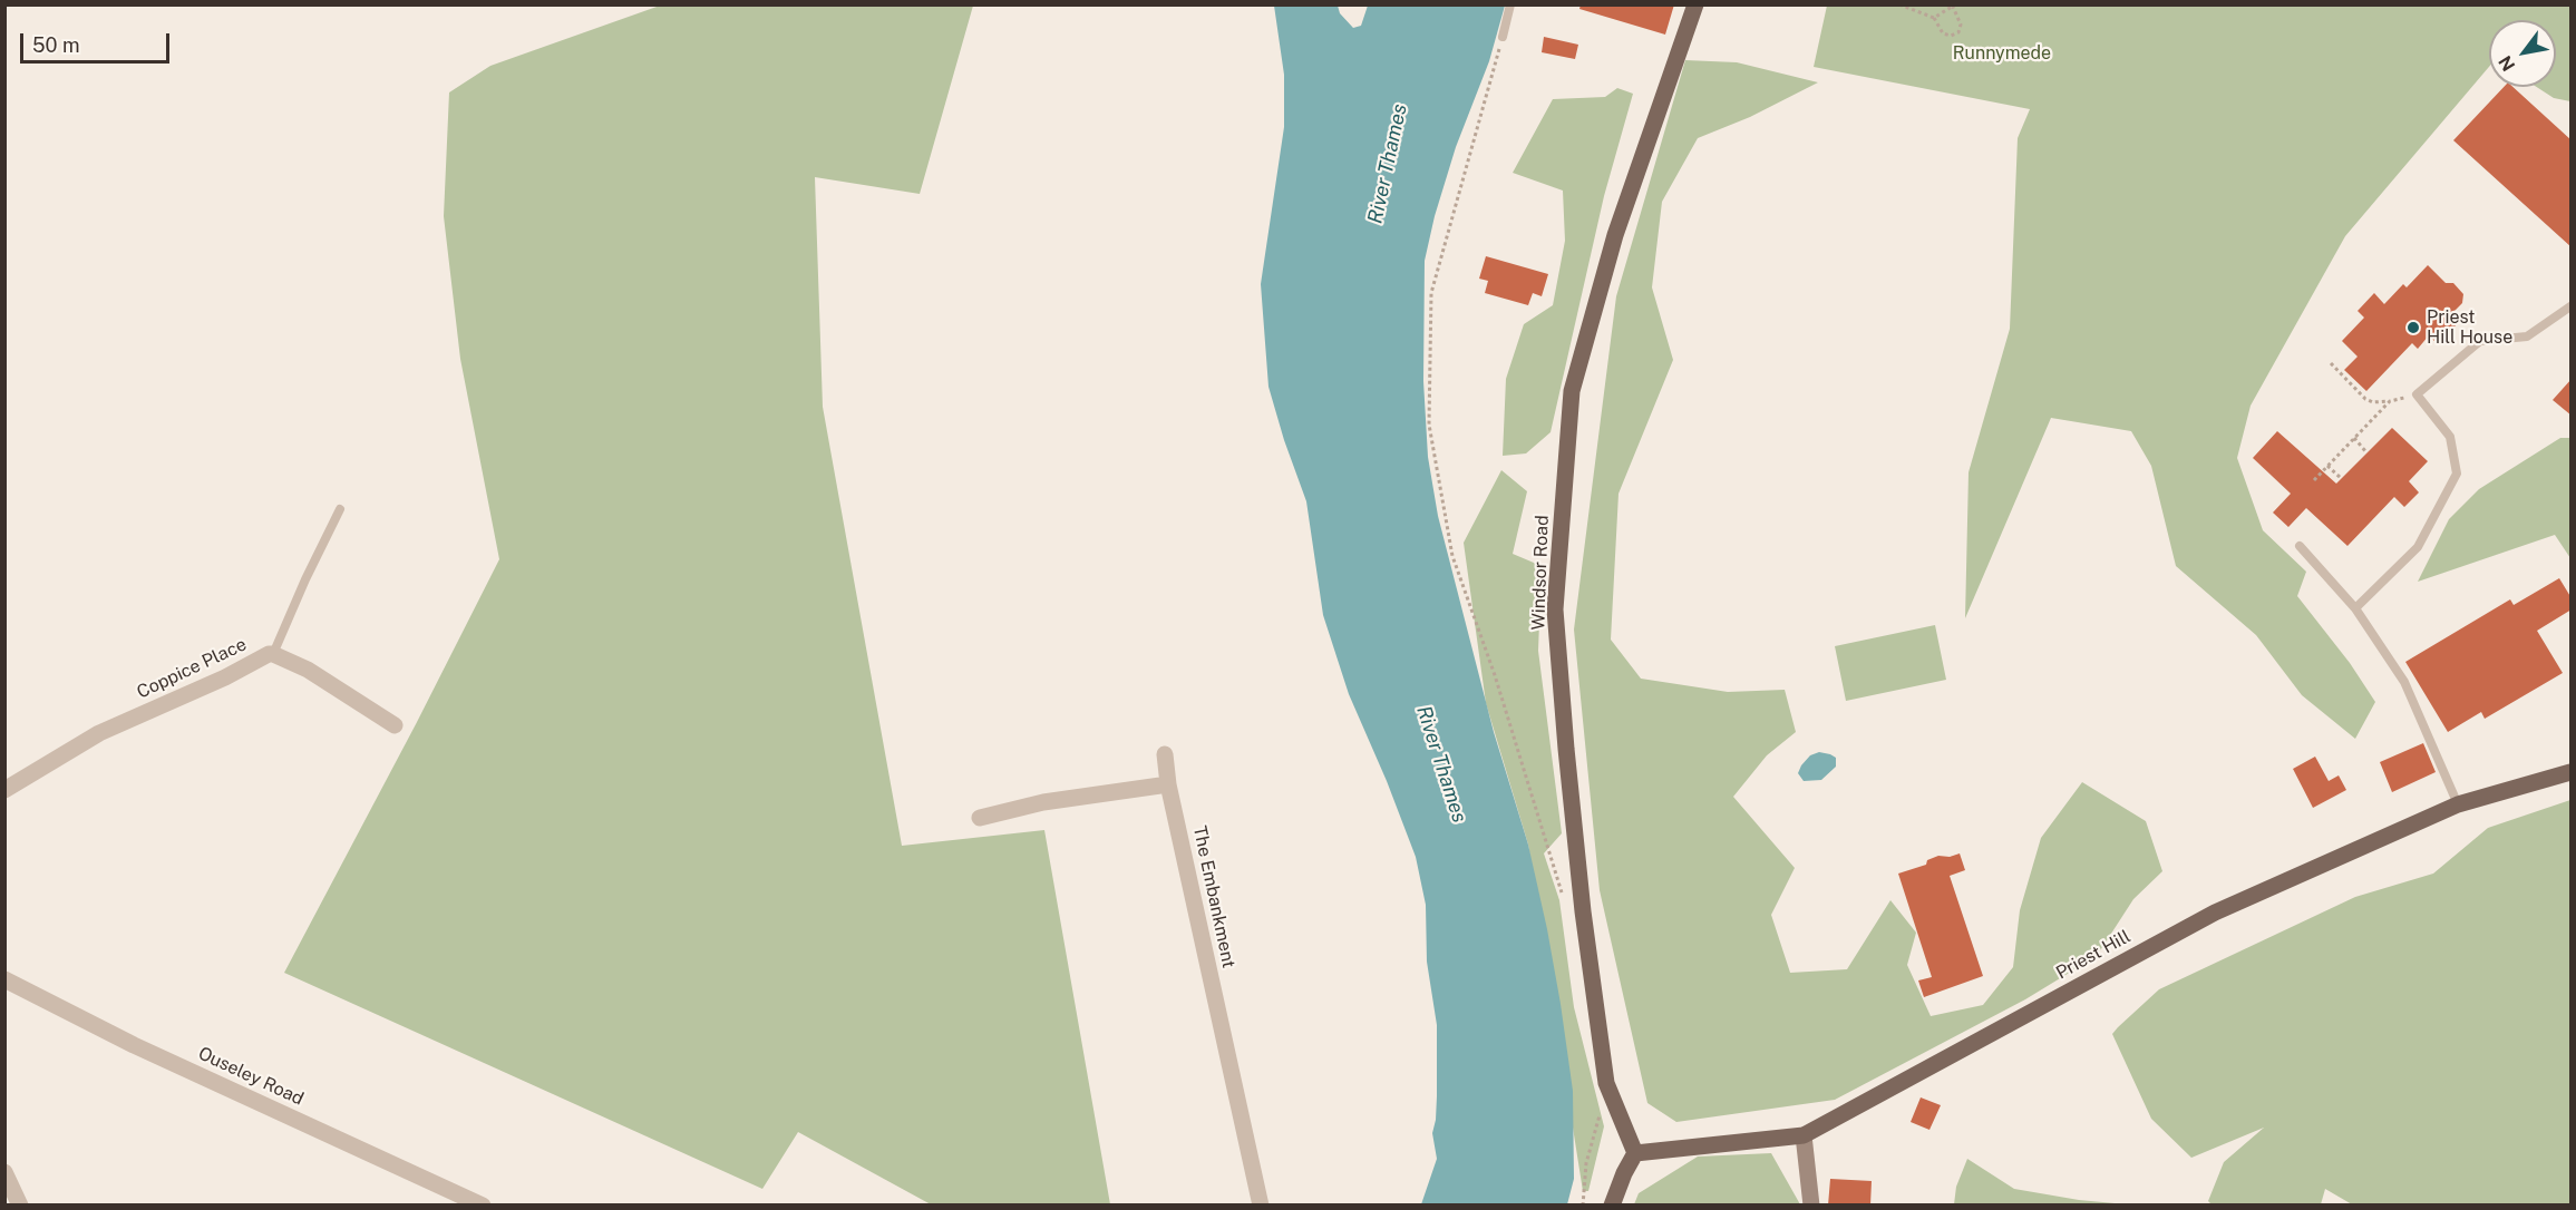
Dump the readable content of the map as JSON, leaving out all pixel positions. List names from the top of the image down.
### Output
{
  "streets": {
    "main road": ["Windsor Road", "Priest Hill"],
    "street": ["Coppice Place", "The Embankment", "Ouseley Road"]
  },
  "crossings": [
    ["Windsor Road", "Priest Hill"]
  ],
  "water": ["River Thames"],
  "parks": ["Runnymede"],
  "places": ["Priest Hill House"],
  "scale_bar": "50 m",
  "north": "bottom left"
}
